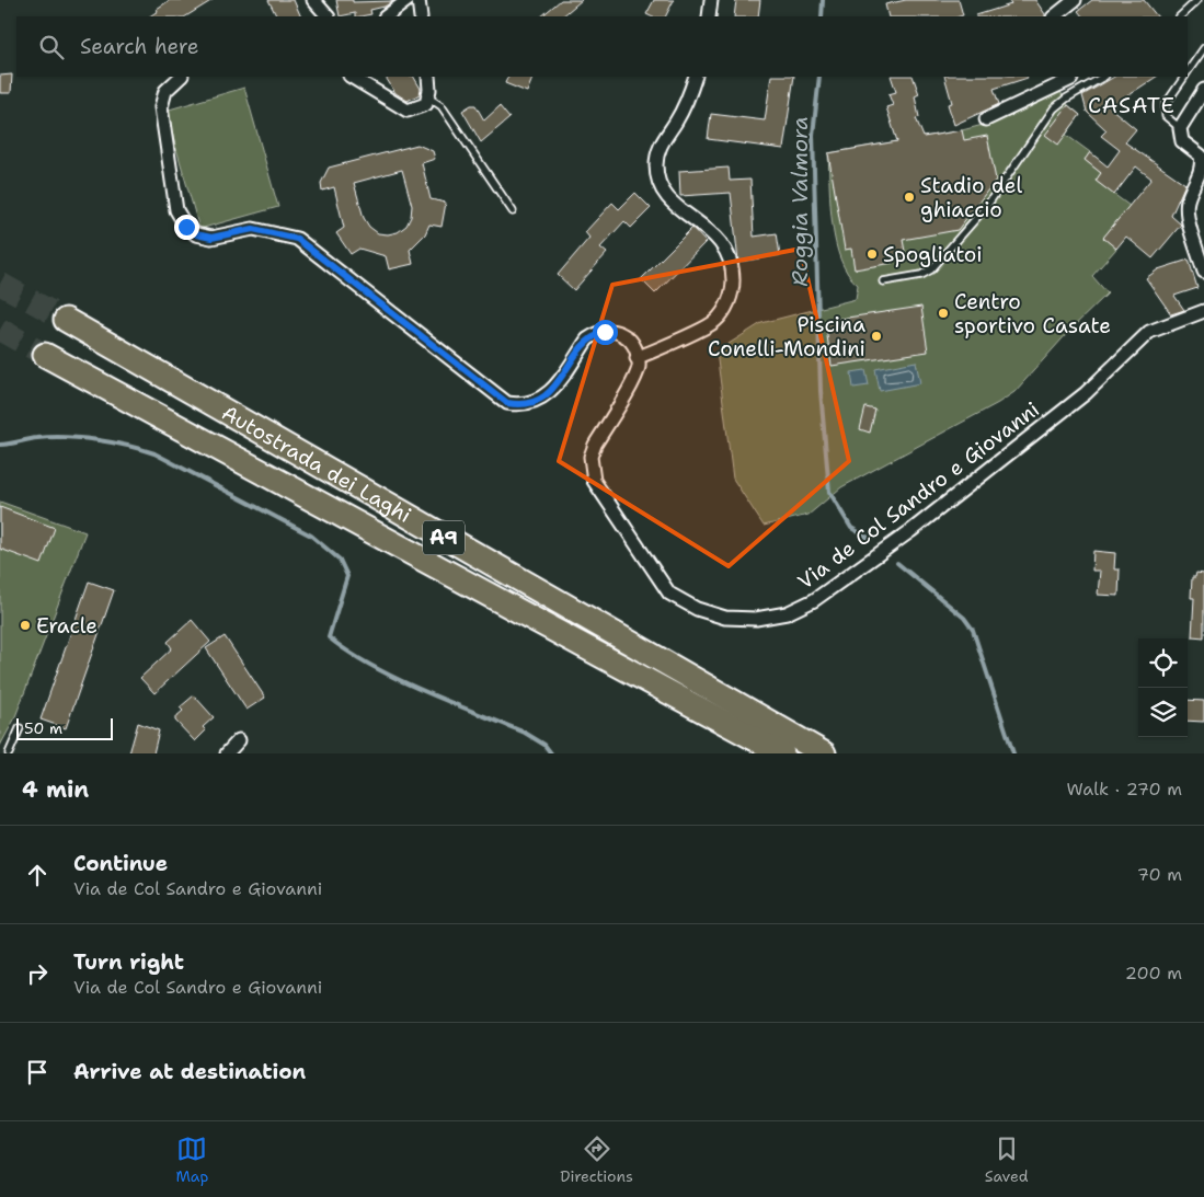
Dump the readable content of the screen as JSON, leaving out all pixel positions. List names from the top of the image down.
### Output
{
  "streets": {
    "highway": ["Autostrada dei Laghi", "A9"],
    "street": ["Via de Col Sandro e Giovanni"]
  },
  "districts": ["CASATE"],
  "water": ["Roggia Valmora"],
  "places": [
    "Stadio del ghiaccio",
    "Spogliatoi",
    "Centro sportivo Casate",
    "Piscina Conelli-Mondini",
    "Eracle"
  ],
  "scale_bar": "50 m",
  "page": {
    "search": "Search here",
    "scale": "50 m",
    "heading": ["4 min", "Walk · 270 m"],
    "list": [
      ["Continue", "Via de Col Sandro e Giovanni", "70 m"],
      ["Turn right", "Via de Col Sandro e Giovanni", "200 m"],
      "Arrive at destination"
    ],
    "nav": ["Map", "Directions", "Saved"]
  }
}
